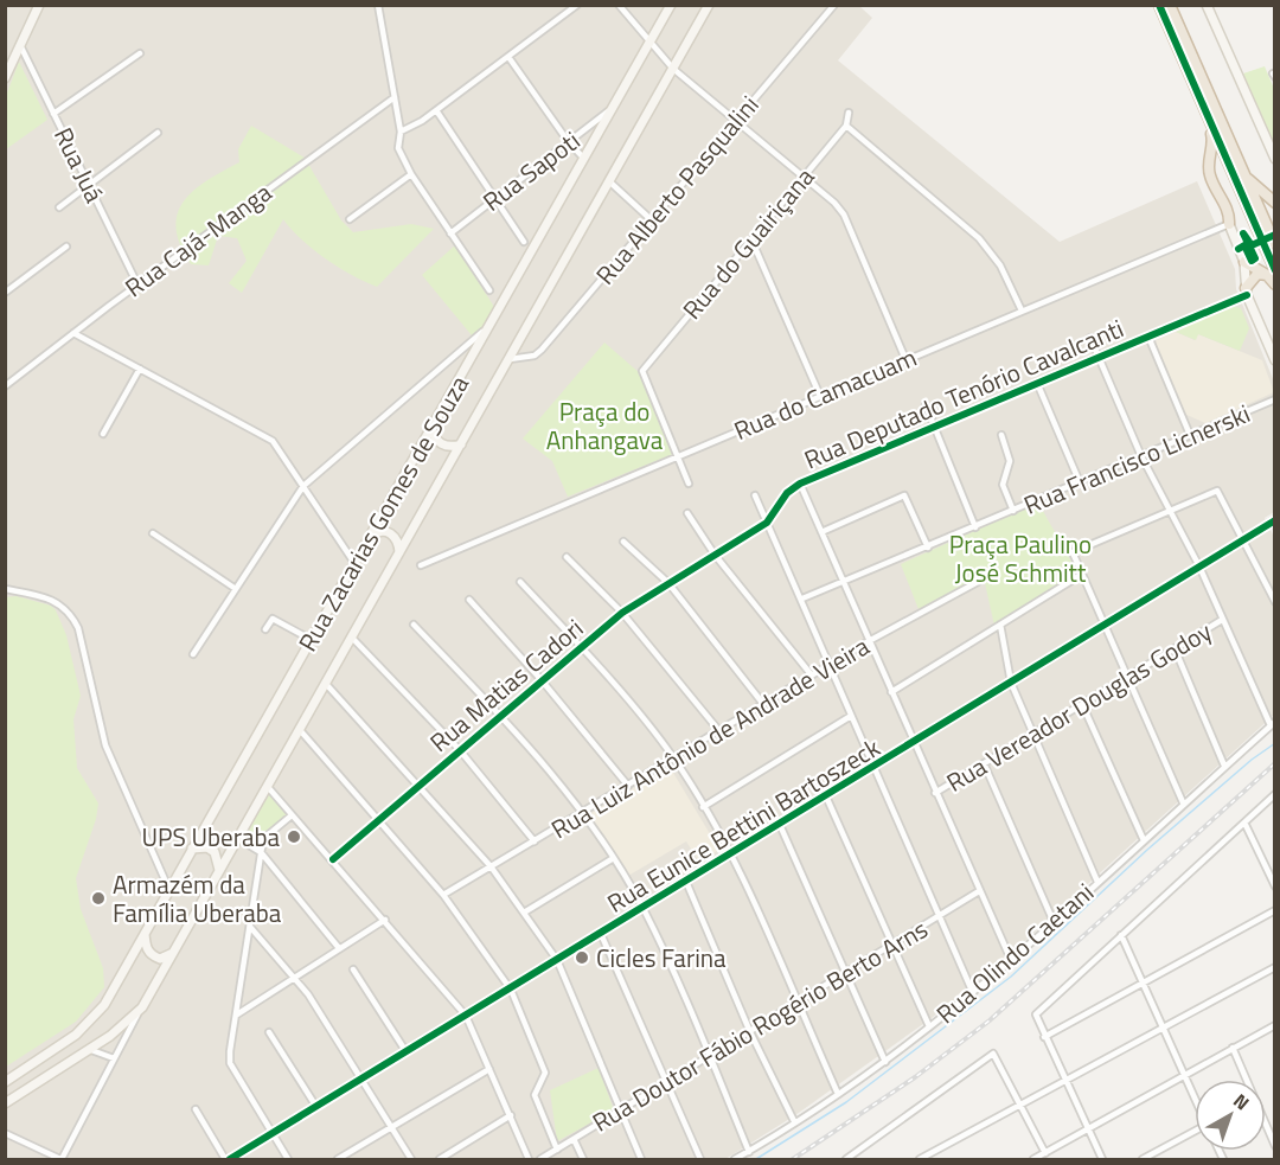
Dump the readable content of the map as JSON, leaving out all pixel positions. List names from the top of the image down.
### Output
{
  "streets": {
    "main road": ["Rua Zacarias Gomes de Souza", "Rua Eunice Bettini Bartoszeck"],
    "street": [
      "Rua Juá",
      "Rua Sapoti",
      "Rua Alberto Pasqualini",
      "Rua Cajá-Manga",
      "Rua do Guairiçana",
      "Rua do Camacuam",
      "Rua Deputado Tenório Cavalcanti",
      "Rua Francisco Licnerski",
      "Rua Matias Cadori",
      "Rua Vereador Douglas Godoy",
      "Rua Luiz Antônio de Andrade Vieira",
      "Rua Olindo Caetani",
      "Rua Doutor Fábio Rogério Berto Arns"
    ]
  },
  "crossings": [
    ["Rua Juá", "Rua Cajá-Manga"],
    ["Rua Sapoti", "Rua Zacarias Gomes de Souza"],
    ["Rua Alberto Pasqualini", "Rua Zacarias Gomes de Souza"],
    ["Rua do Guairiçana", "Rua do Camacuam"],
    ["Rua Deputado Tenório Cavalcanti", "Rua Matias Cadori"]
  ],
  "parks": ["Praça do Anhangava", "Praça Paulino José Schmitt"],
  "places": ["UPS Uberaba", "Armazém da Família Uberaba", "Cicles Farina"],
  "north": "top right"
}
